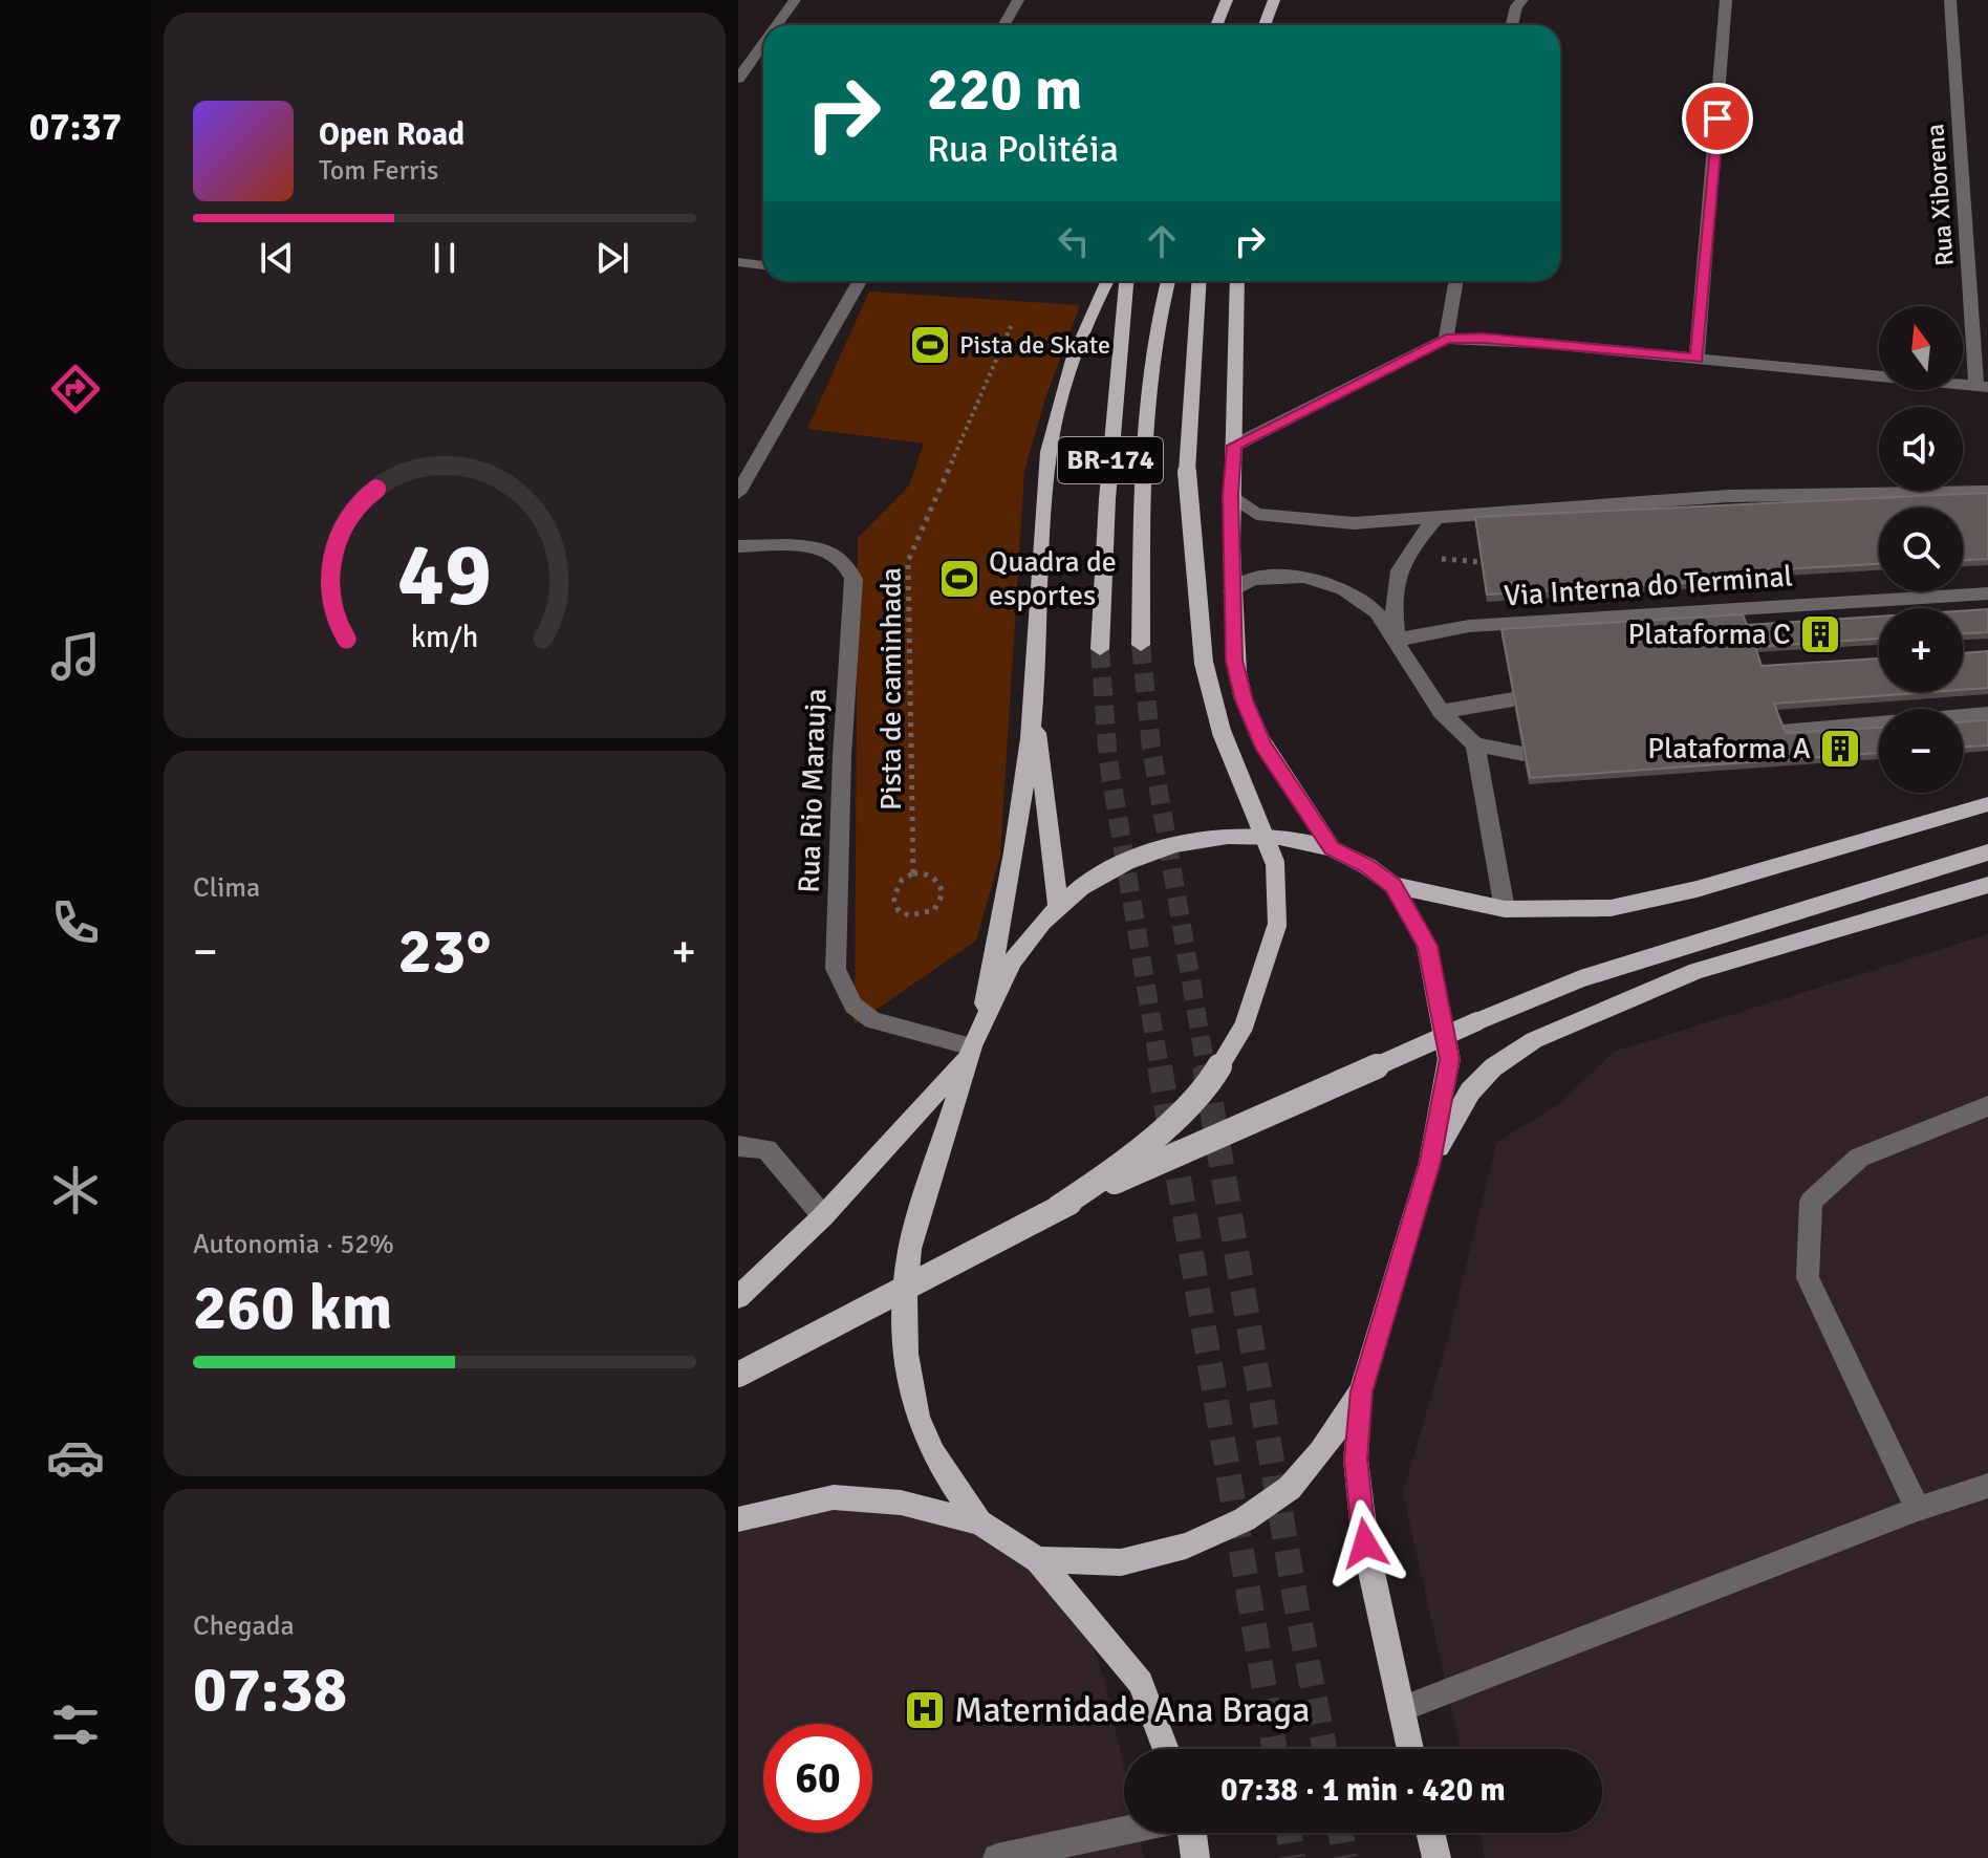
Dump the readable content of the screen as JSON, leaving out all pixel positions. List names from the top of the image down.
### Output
{
  "streets": {
    "main road": ["BR-174"],
    "street": ["Rua Xiborena", "Via Interna do Terminal", "Rua Rio Marauja"],
    "path": ["Pista de caminhada"]
  },
  "places": {
    "sports": ["Pista de Skate", "Quadra de esportes"],
    "building": ["Plataforma C", "Plataforma A"],
    "hospital": ["Maternidade Ana Braga"]
  },
  "north": "top",
  "page": {
    "tabs": "07:37",
    "turn": ["220 m", "Rua Politéia"],
    "song": ["Open Road", "Tom Ferris"],
    "map_buttons": ["+", "−"],
    "tile": [
      "Clima",
      ["Autonomia · 52%", "260 km"],
      ["Chegada", "07:38"]
    ],
    "heat": ["−", "23°", "+"],
    "limit": "60",
    "trip": "07:38 · 1 min · 420 m",
    "gauge": ["49", "km/h"]
  }
}
